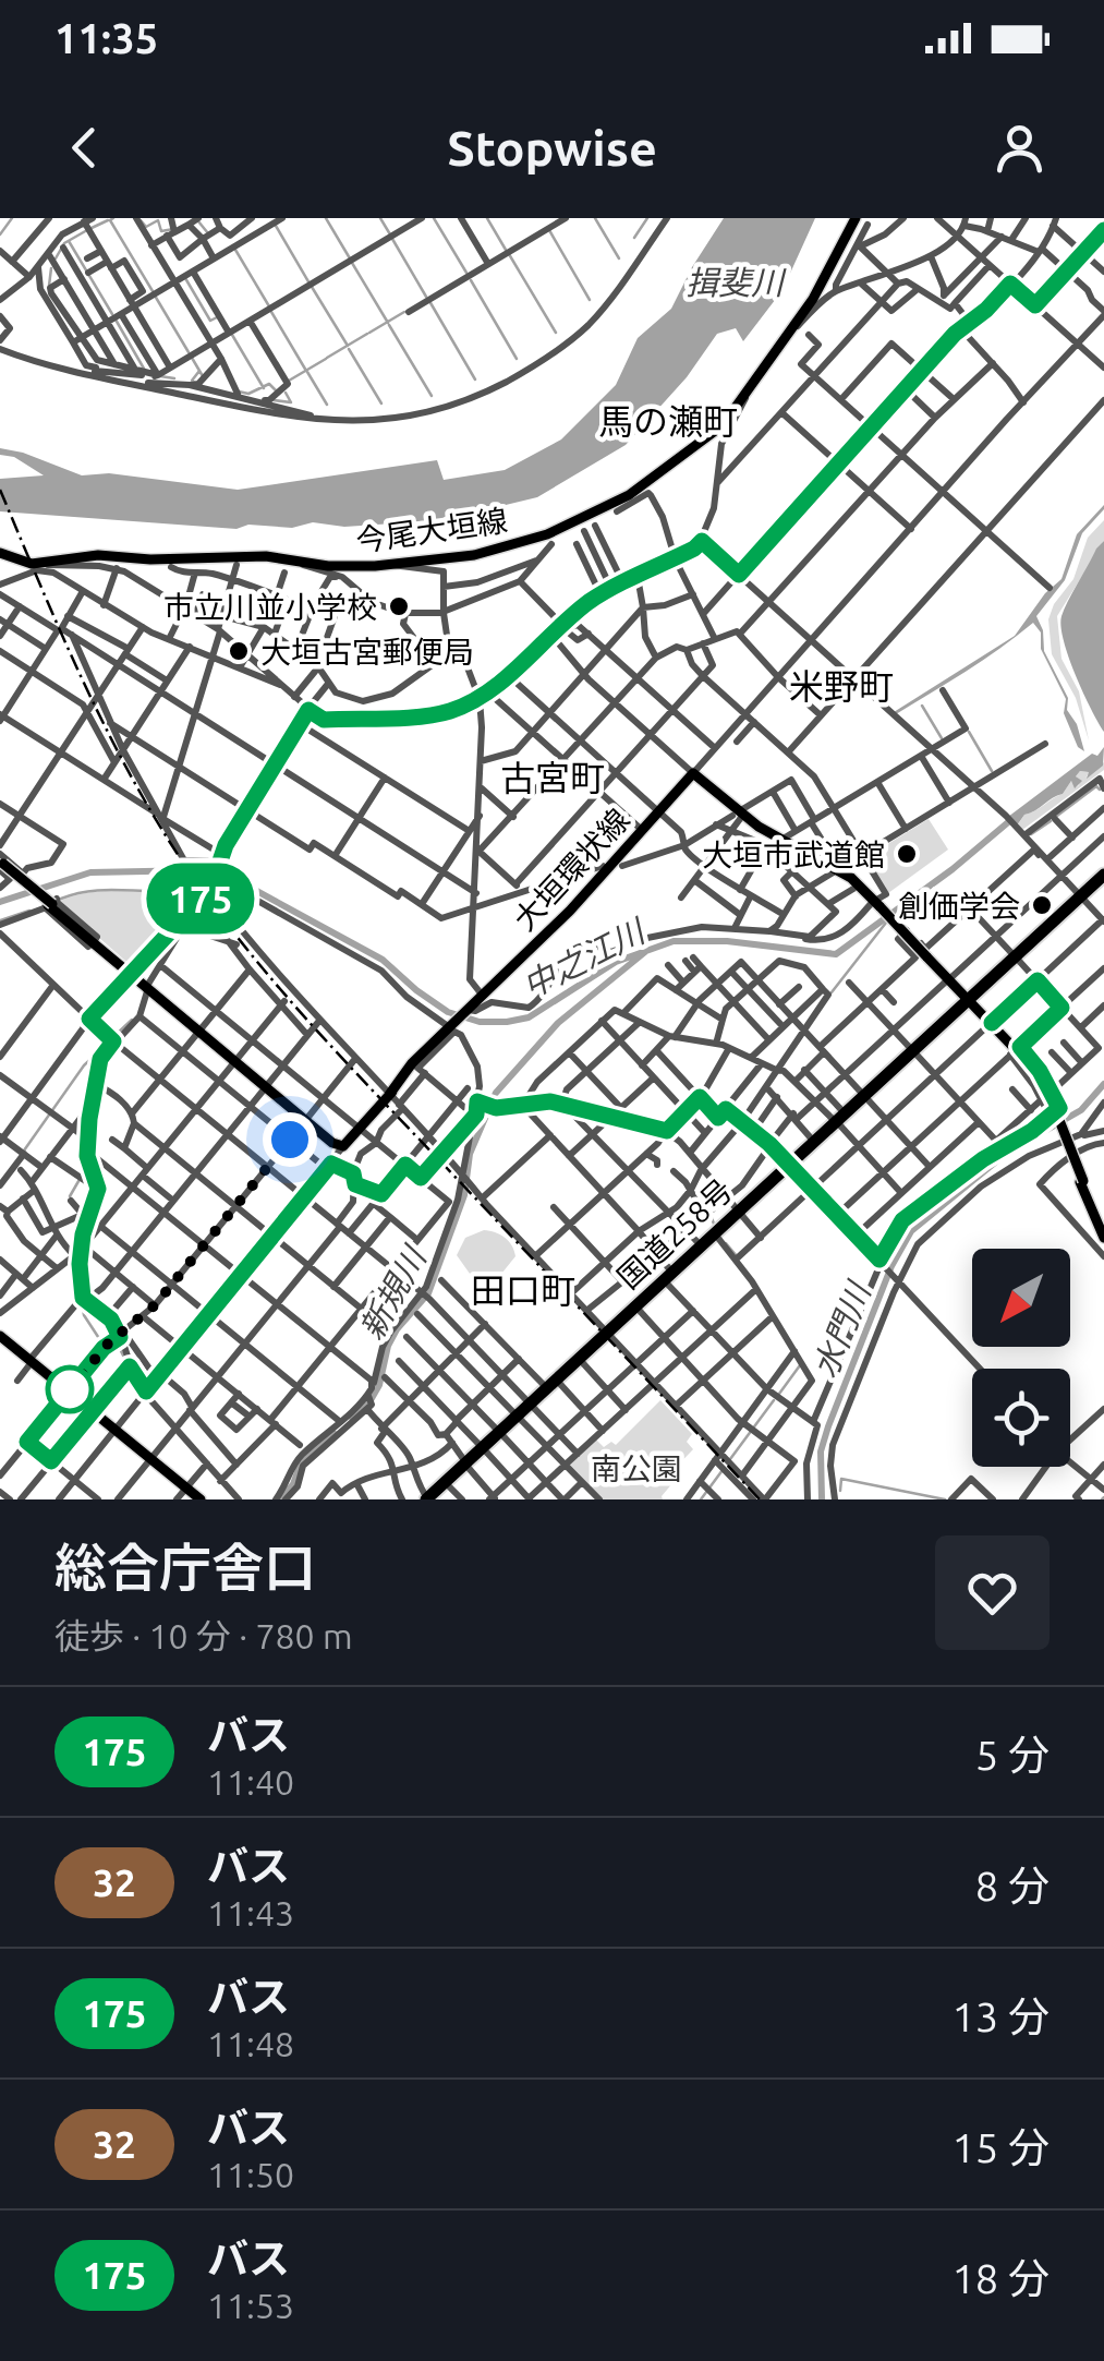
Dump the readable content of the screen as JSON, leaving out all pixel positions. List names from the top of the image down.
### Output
{
  "streets": {
    "highway": ["国道258号"],
    "main road": ["今尾大垣線", "大垣環状線"]
  },
  "districts": [
    "馬の瀬町",
    "米野町",
    "古宮町",
    "田口町"
  ],
  "water": [
    "揖斐川",
    "中之江川",
    "新規川",
    "水門川"
  ],
  "parks": ["南公園"],
  "places": [
    "市立川並小学校",
    "大垣古宮郵便局",
    "大垣市武道館",
    "創価学会"
  ],
  "lines": ["bus line 175"],
  "north": "bottom left",
  "page": {
    "status": "11:35",
    "header": "Stopwise",
    "on_map": "175",
    "heading": ["総合庁舎口", "徒歩 · 10 分 · 780 m"],
    "list": [
      {
        "mark": "175",
        "name": "バス",
        "note": "11:40",
        "value": "5 分"
      },
      {
        "mark": "32",
        "name": "バス",
        "note": "11:43",
        "value": "8 分"
      },
      {
        "mark": "175",
        "name": "バス",
        "note": "11:48",
        "value": "13 分"
      },
      {
        "mark": "32",
        "name": "バス",
        "note": "11:50",
        "value": "15 分"
      },
      {
        "mark": "175",
        "name": "バス",
        "note": "11:53",
        "value": "18 分"
      }
    ]
  }
}
